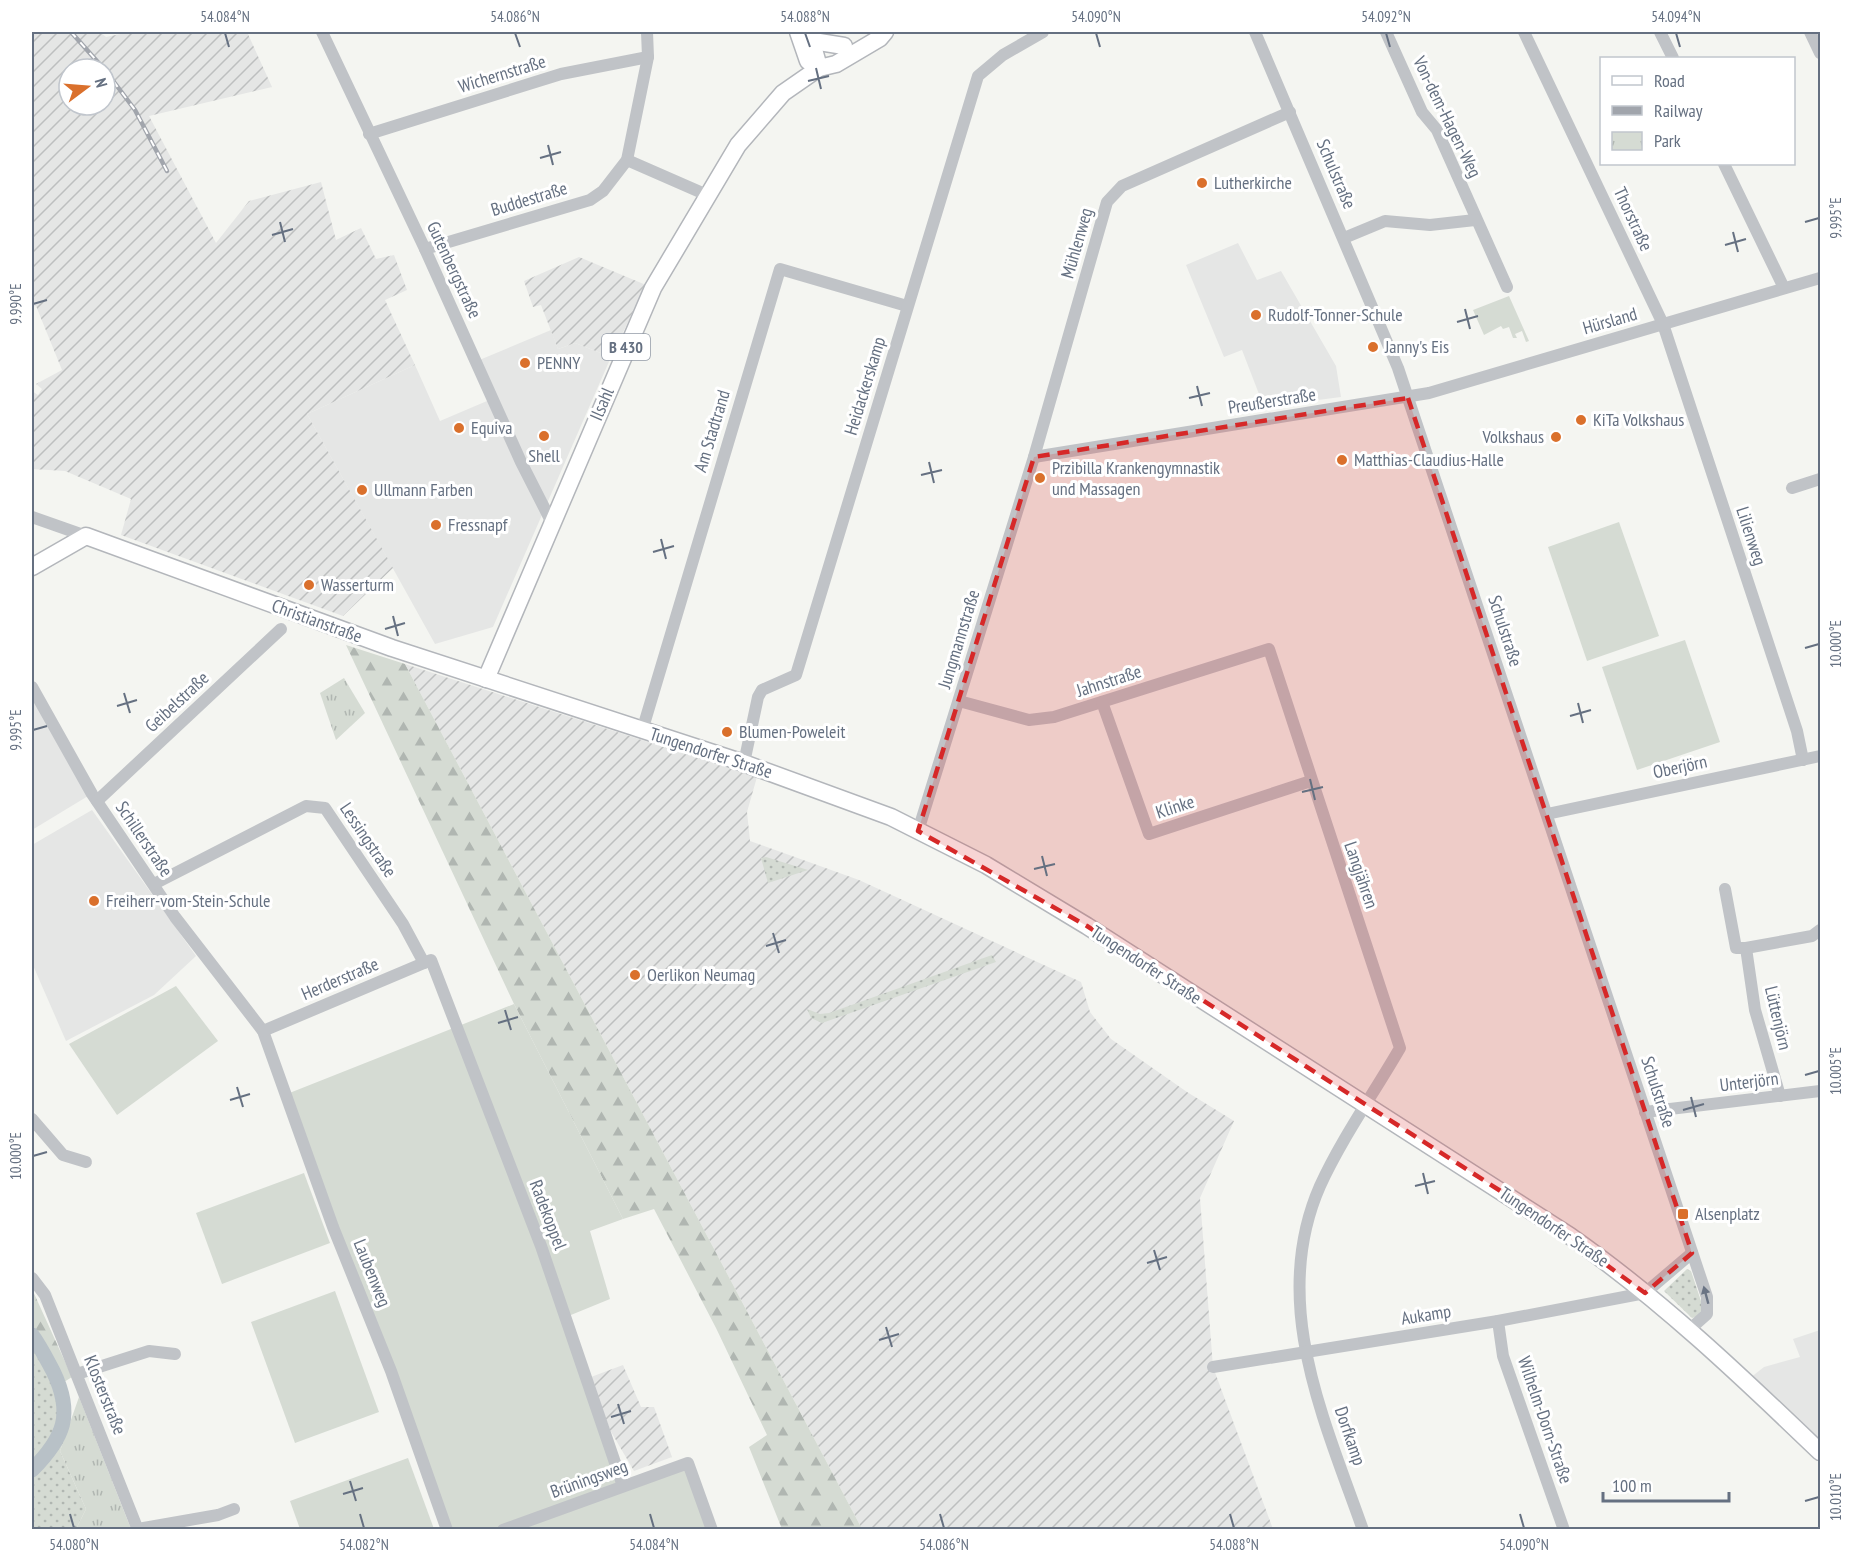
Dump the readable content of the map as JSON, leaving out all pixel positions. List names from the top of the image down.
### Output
{
  "streets": {
    "main road": [
      "B 430",
      "Ilsahl",
      "Christianstraße",
      "Tungendorfer Straße"
    ],
    "street": [
      "Wichernstraße",
      "Von-dem-Hagen-Weg",
      "Schulstraße",
      "Buddestraße",
      "Thorstraße",
      "Mühlenweg",
      "Gutenbergstraße",
      "Hürsland",
      "Heidackerskamp",
      "Preußerstraße",
      "Am Stadtrand",
      "Lilienweg",
      "Jungmannstraße",
      "Jahnstraße",
      "Geibelstraße",
      "Oberjörn",
      "Klinke",
      "Schillerstraße",
      "Lessingstraße",
      "Langjähren",
      "Herderstraße",
      "Lüttenjörn",
      "Unterjörn",
      "Radekoppel",
      "Laubenweg",
      "Aukamp",
      "Klosterstraße",
      "Wilhelm-Dorn-Straße",
      "Dorfkamp",
      "Brüningsweg"
    ]
  },
  "crossings": [
    ["Wichernstraße", "Buddestraße"],
    ["Wichernstraße", "Gutenbergstraße"],
    ["Schulstraße", "Mühlenweg"],
    ["Schulstraße", "Hürsland"],
    ["Schulstraße", "Preußerstraße"],
    ["Schulstraße", "Oberjörn"],
    ["Schulstraße", "Unterjörn"],
    ["Buddestraße", "Gutenbergstraße"],
    ["Thorstraße", "Hürsland"],
    ["Thorstraße", "Lilienweg"],
    ["Mühlenweg", "Preußerstraße"],
    ["Mühlenweg", "Jungmannstraße"],
    ["Gutenbergstraße", "Ilsahl"],
    ["Hürsland", "Preußerstraße"],
    ["Hürsland", "Lilienweg"],
    ["B 430", "Ilsahl"],
    ["Heidackerskamp", "Am Stadtrand"],
    ["Heidackerskamp", "Tungendorfer Straße"],
    ["Preußerstraße", "Jungmannstraße"],
    ["Ilsahl", "Christianstraße"],
    ["Am Stadtrand", "Tungendorfer Straße"],
    ["Lilienweg", "Oberjörn"],
    ["Christianstraße", "Tungendorfer Straße"],
    ["Jungmannstraße", "Jahnstraße"],
    ["Jungmannstraße", "Tungendorfer Straße"],
    ["Jahnstraße", "Klinke"],
    ["Jahnstraße", "Langjähren"],
    ["Geibelstraße", "Schillerstraße"],
    ["Tungendorfer Straße", "Langjähren"],
    ["Tungendorfer Straße", "Aukamp"],
    ["Klinke", "Langjähren"],
    ["Schillerstraße", "Lessingstraße"],
    ["Schillerstraße", "Herderstraße"],
    ["Schillerstraße", "Laubenweg"],
    ["Lessingstraße", "Herderstraße"],
    ["Lessingstraße", "Radekoppel"],
    ["Langjähren", "Aukamp"],
    ["Langjähren", "Dorfkamp"],
    ["Herderstraße", "Radekoppel"],
    ["Herderstraße", "Laubenweg"],
    ["Lüttenjörn", "Unterjörn"],
    ["Radekoppel", "Brüningsweg"],
    ["Aukamp", "Wilhelm-Dorn-Straße"],
    ["Aukamp", "Dorfkamp"]
  ],
  "places": {
    "other": [
      "Lutherkirche",
      "Rudolf-Tonner-Schule",
      "Janny's Eis",
      "PENNY",
      "KiTa Volkshaus",
      "Equiva",
      "Shell",
      "Volkshaus",
      "Matthias-Claudius-Halle",
      "Przibilla Krankengymnastik und Massagen",
      "Ullmann Farben",
      "Fressnapf",
      "Wasserturm",
      "Blumen-Poweleit",
      "Freiherr-vom-Stein-Schule",
      "Oerlikon Neumag"
    ],
    "transit": ["Alsenplatz"]
  },
  "legend": ["Road", "Railway", "Park"],
  "scale_bar": "100 m",
  "north": "right",
  "coordinates": [
    "54.084°N",
    "54.086°N",
    "54.088°N",
    "54.090°N",
    "54.092°N",
    "54.094°N",
    "9.995°E",
    "9.990°E",
    "10.000°E",
    "10.005°E",
    "10.010°E",
    "54.080°N",
    "54.082°N"
  ]
}
